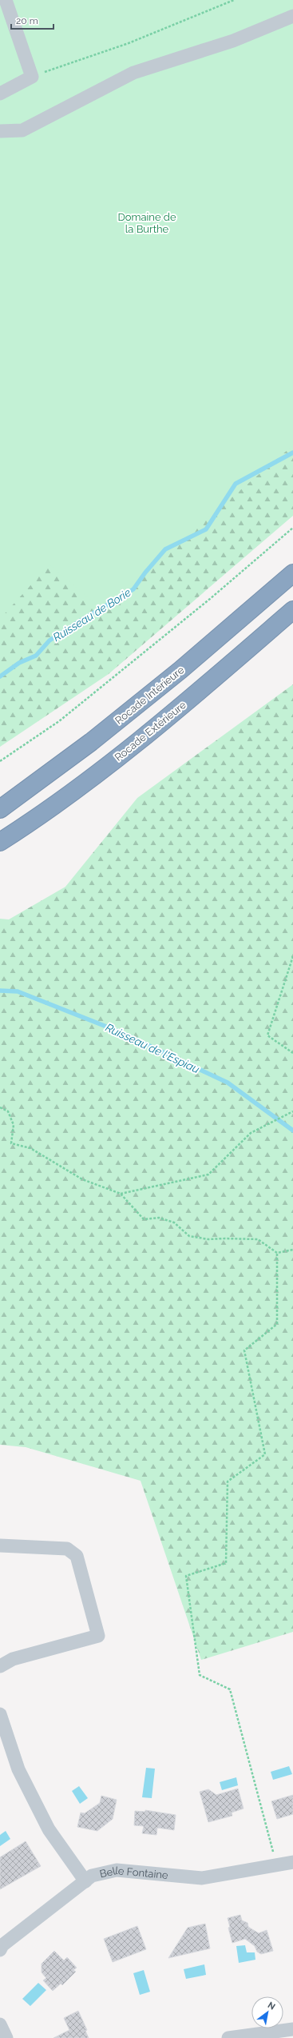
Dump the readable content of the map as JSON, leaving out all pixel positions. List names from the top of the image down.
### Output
{
  "streets": {
    "highway": ["Rocade Intérieure", "Rocade Extérieure"],
    "street": ["Belle Fontaine"]
  },
  "water": ["Ruisseau de Borie", "Ruisseau de l'Espiau"],
  "parks": ["Domaine de la Burthe"],
  "scale_bar": "20 m",
  "north": "top right"
}
